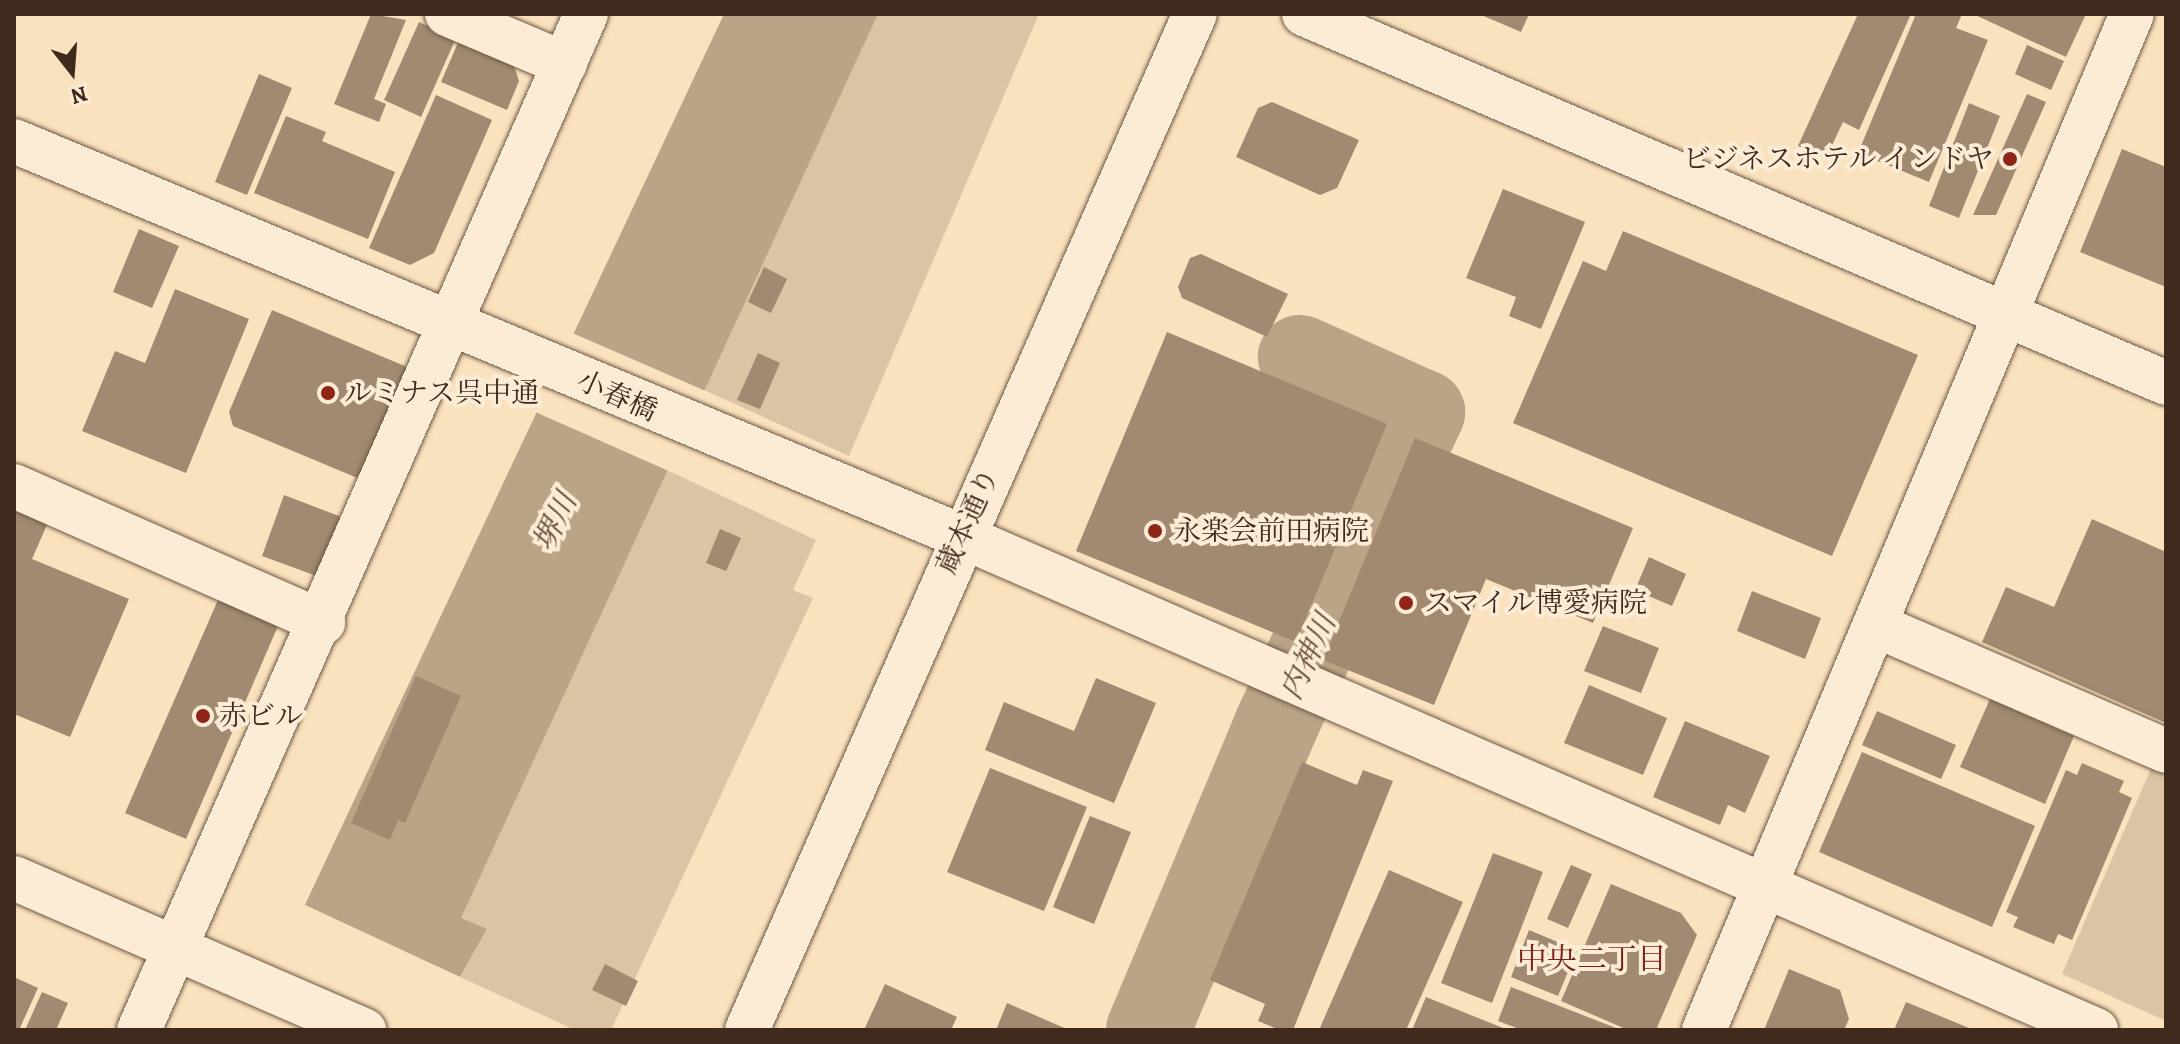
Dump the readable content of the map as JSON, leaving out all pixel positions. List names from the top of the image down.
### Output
{
  "streets": {
    "street": ["小春橋", "蔵本通り"]
  },
  "crossings": [
    ["小春橋", "蔵本通り"]
  ],
  "districts": ["中央二丁目"],
  "water": ["堺川", "内神川"],
  "places": [
    "ビジネスホテル インドヤ",
    "ルミナス呉中通",
    "永楽会前田病院",
    "スマイル博愛病院",
    "赤ビル"
  ],
  "north": "bottom"
}
